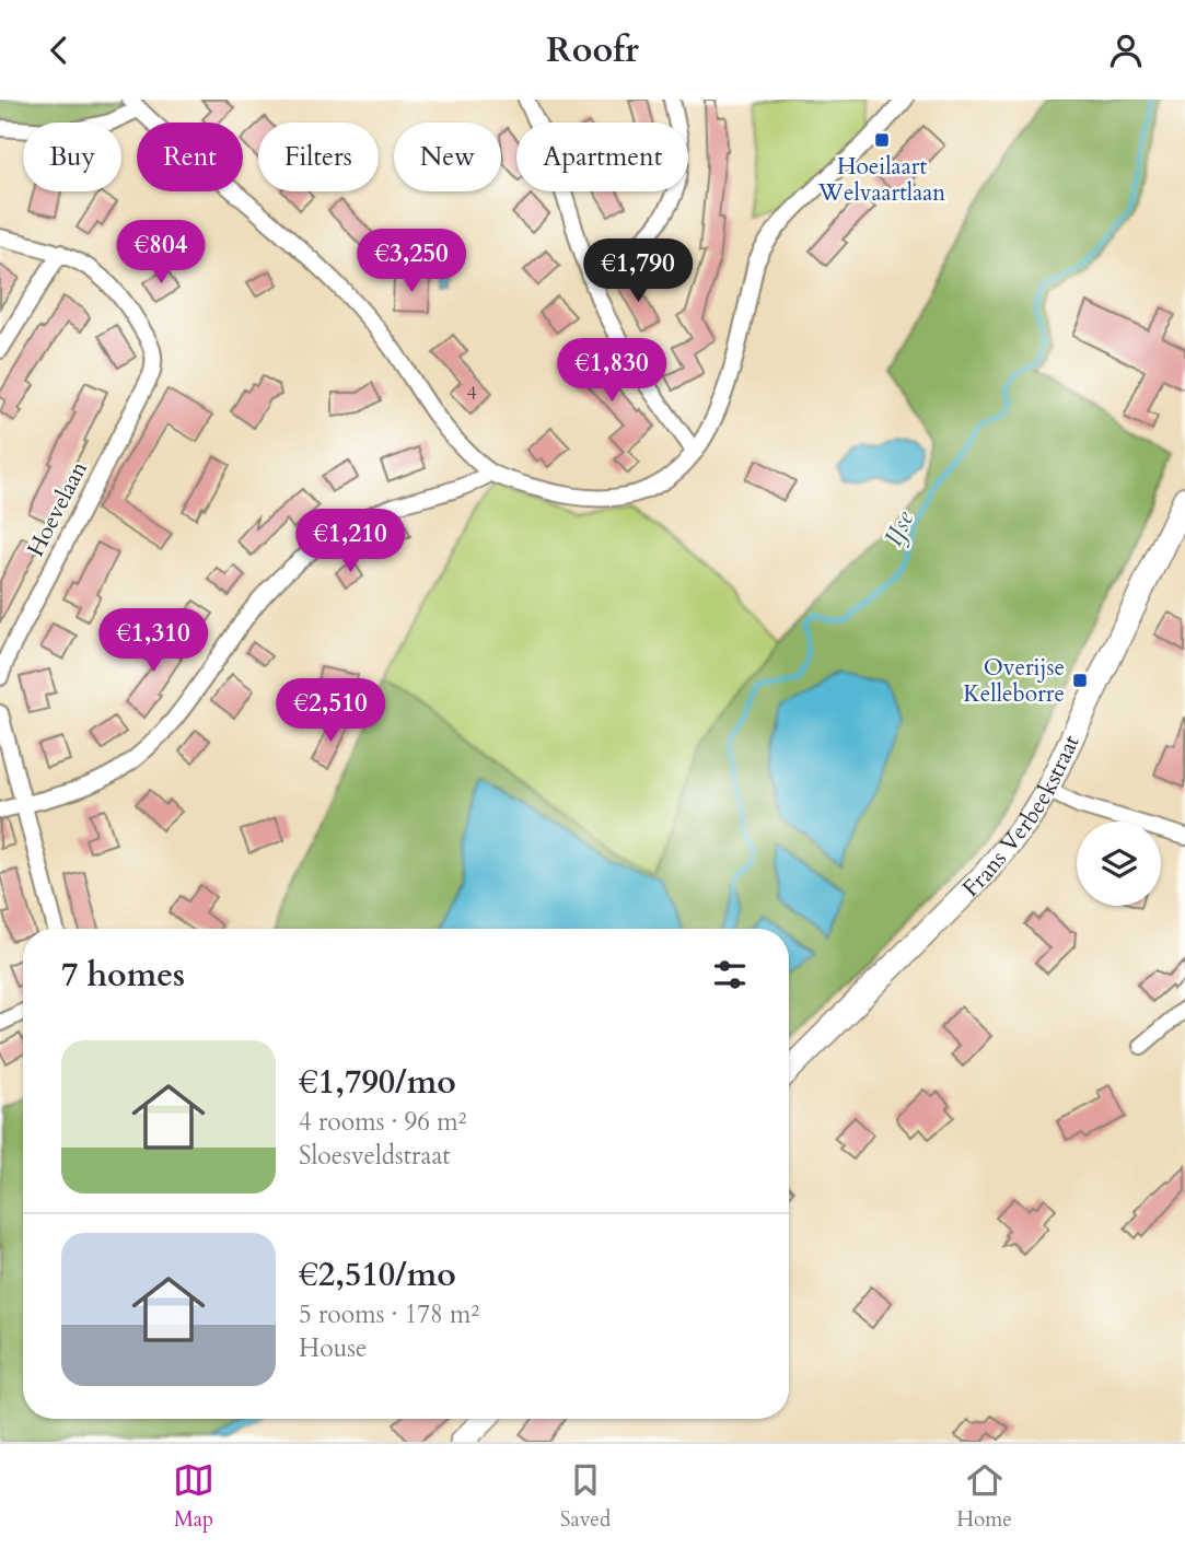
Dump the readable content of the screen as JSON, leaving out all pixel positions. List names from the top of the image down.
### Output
{
  "streets": {
    "main road": ["Frans Verbeekstraat"],
    "street": ["Hoevelaan"]
  },
  "water": ["IJse"],
  "places": {
    "transit": ["Hoeilaart Welvaartlaan", "Overijse Kelleborre"]
  },
  "house_numbers": ["4"],
  "page": {
    "header": "Roofr",
    "chip": [
      "Buy",
      "Rent",
      "Filters",
      "New",
      "Apartment"
    ],
    "price": [
      "€804",
      "€3,250",
      "€1,790",
      "€1,830",
      "€1,210",
      "€1,310",
      "€2,510"
    ],
    "heading": "7 homes",
    "list": [
      {
        "name": "€1,790/mo",
        "note": "4 rooms · 96 m² · Sloesveldstraat"
      },
      {
        "name": "€2,510/mo",
        "note": "5 rooms · 178 m² · House"
      }
    ],
    "tabs": ["Map", "Saved", "Home"]
  }
}
